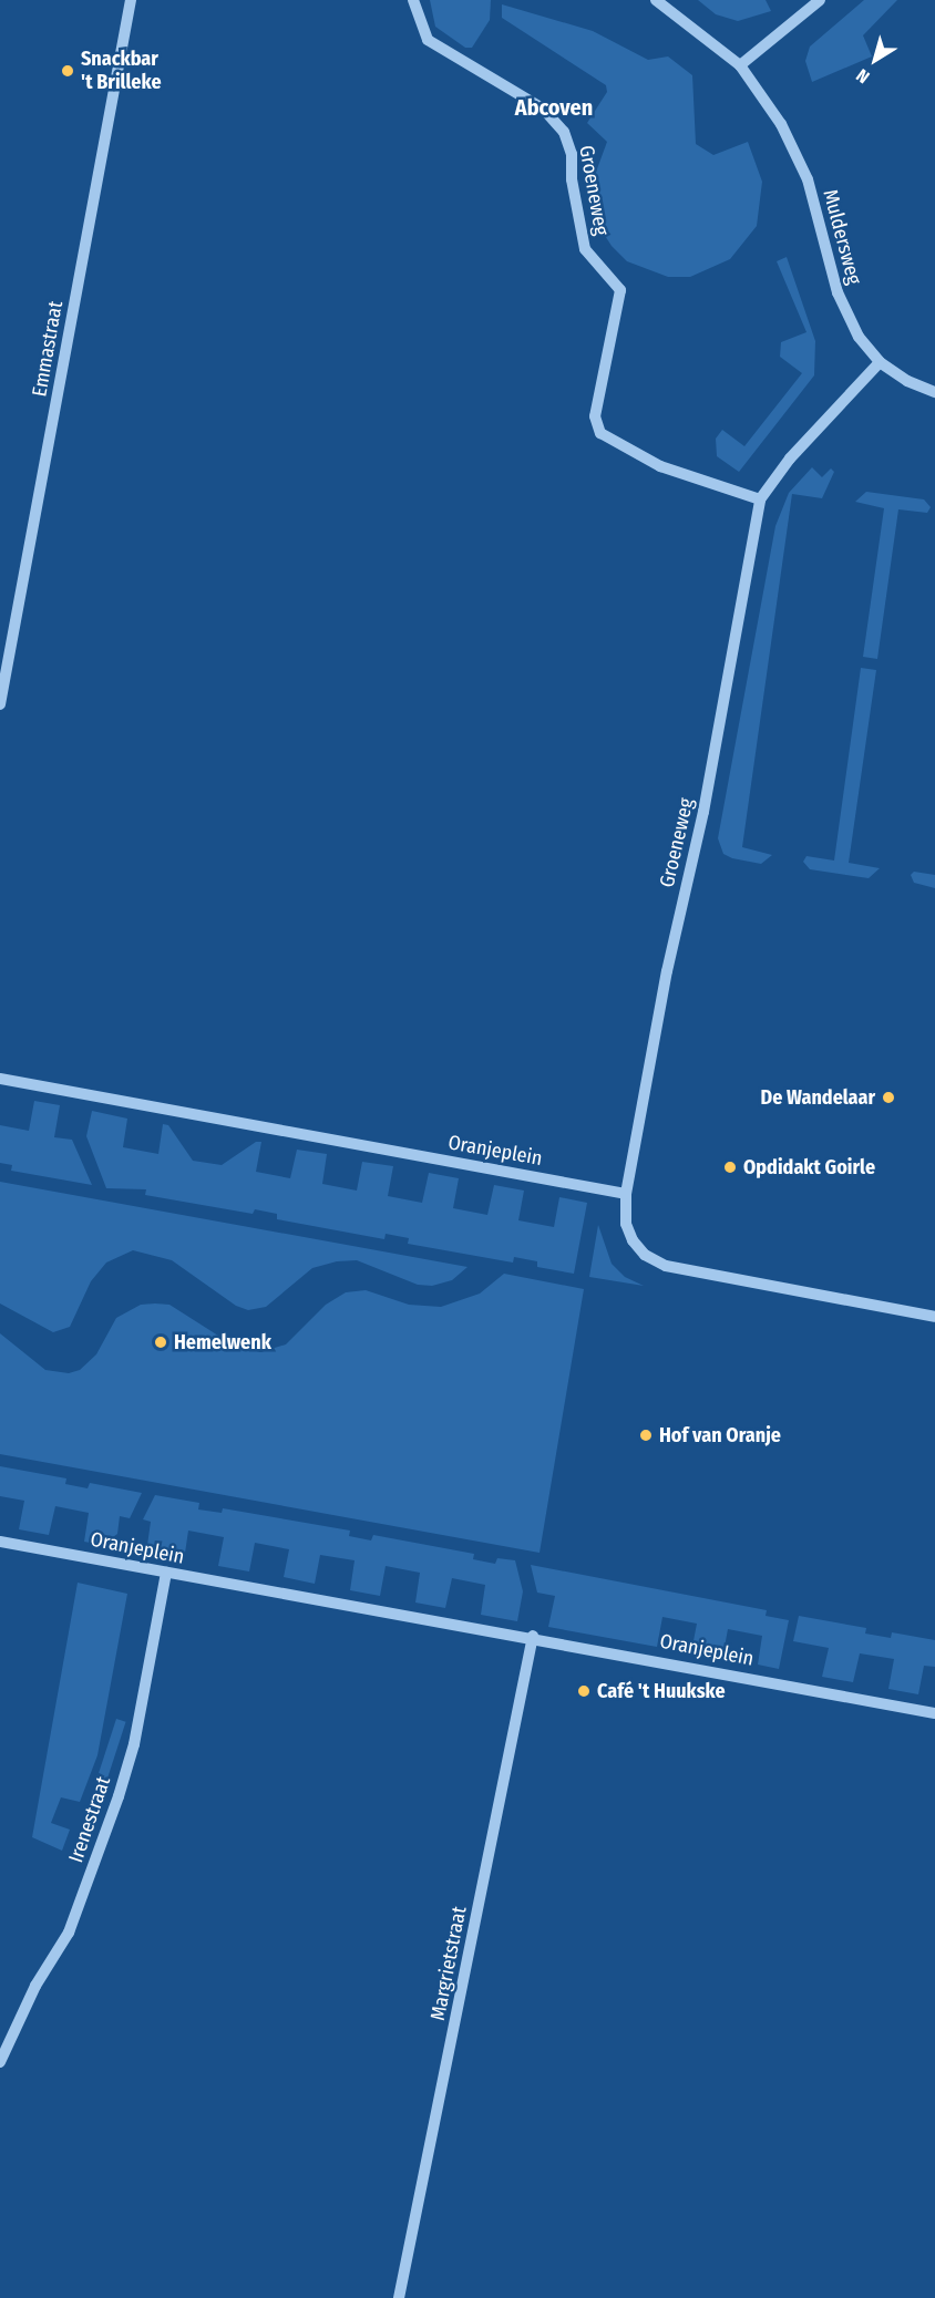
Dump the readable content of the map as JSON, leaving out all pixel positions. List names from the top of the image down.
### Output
{
  "streets": {
    "street": [
      "Groeneweg",
      "Muldersweg",
      "Emmastraat",
      "Oranjeplein",
      "Irenestraat",
      "Margrietstraat"
    ]
  },
  "crossings": [
    ["Groeneweg", "Muldersweg"],
    ["Groeneweg", "Oranjeplein"],
    ["Oranjeplein", "Irenestraat"],
    ["Oranjeplein", "Margrietstraat"]
  ],
  "districts": ["Abcoven"],
  "places": [
    "Snackbar 't Brilleke",
    "De Wandelaar",
    "Opdidakt Goirle",
    "Hemelwenk",
    "Hof van Oranje",
    "Café 't Huukske"
  ],
  "north": "bottom left"
}
